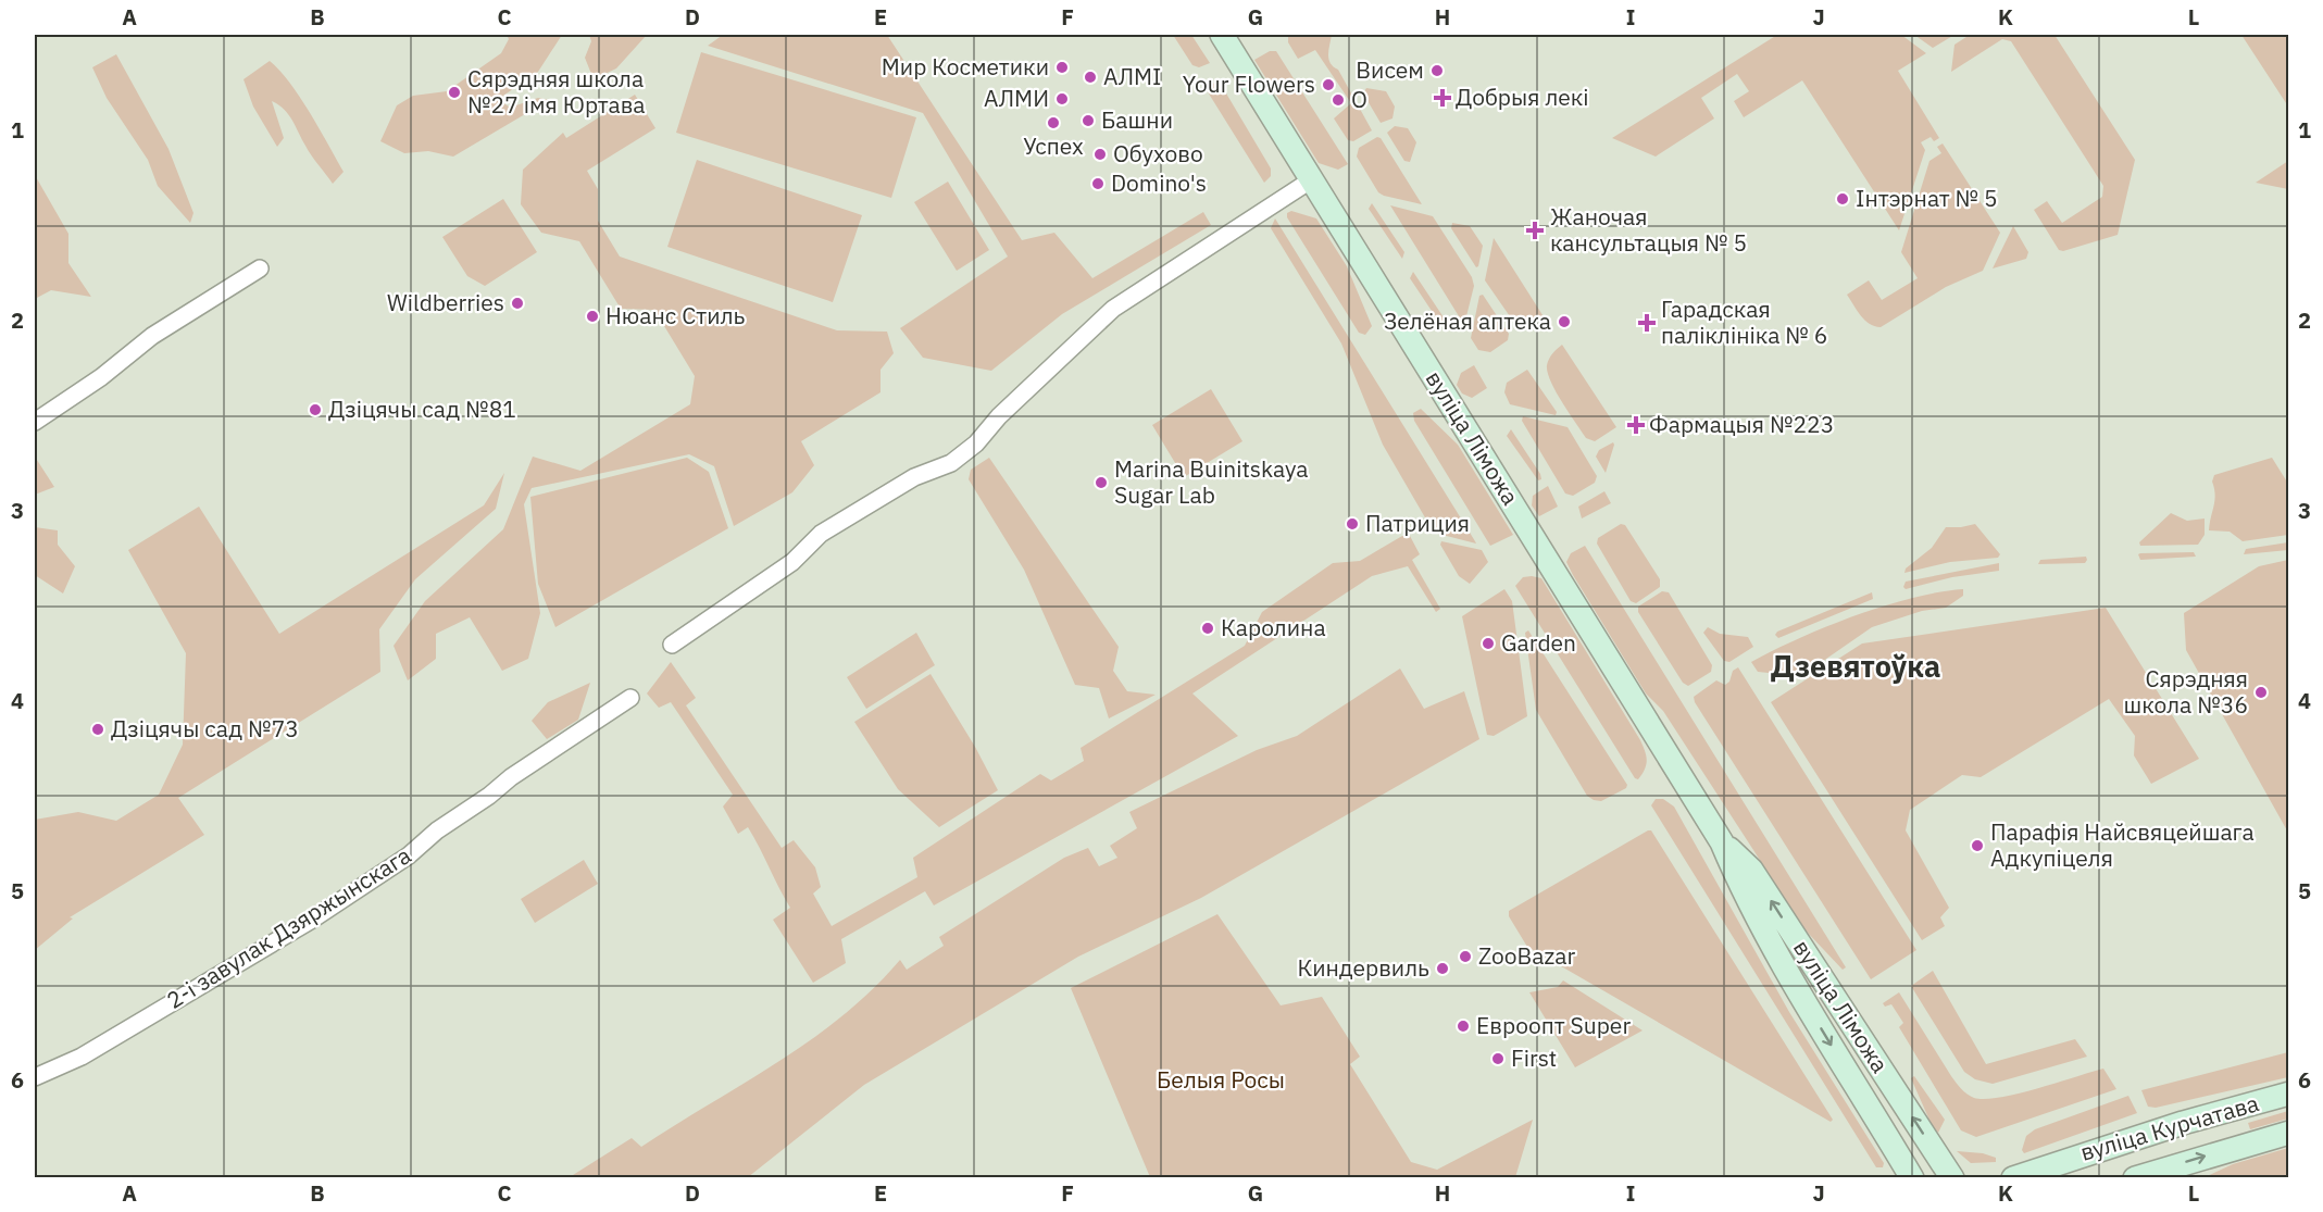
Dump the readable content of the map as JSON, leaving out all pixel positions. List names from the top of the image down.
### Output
{
  "streets": {
    "street": ["вуліца Ліможа", "2-і завулак Дзяржынскага", "вуліца Курчатава"]
  },
  "districts": ["Дзевятоўка"],
  "parks": ["Белыя Росы"],
  "places": {
    "other": [
      "Мир Косметики",
      "Висем",
      "АЛМІ",
      "Your Flowers",
      "Сярэдняя школа №27 імя Юртава",
      "АЛМИ",
      "О",
      "Башни",
      "Успех",
      "Обухово",
      "Domino's",
      "Інтэрнат № 5",
      "Wildberries",
      "Нюанс Стиль",
      "Зелёная аптека",
      "Дзіцячы сад №81",
      "Marina Buinitskaya Sugar Lab",
      "Патриция",
      "Каролина",
      "Garden",
      "Сярэдняя школа №36",
      "Дзіцячы сад №73",
      "Парафія Найсвяцейшага Адкупіцеля",
      "ZooBazar",
      "Киндервиль",
      "Евроопт Super",
      "First"
    ],
    "health": [
      "Добрыя лекі",
      "Жаночая кансультацыя № 5",
      "Гарадская паліклініка № 6",
      "Фармацыя №223"
    ]
  },
  "grid": {
    "columns": [
      "A",
      "B",
      "C",
      "D",
      "E",
      "F",
      "G",
      "H",
      "I",
      "J",
      "K",
      "L"
    ],
    "rows": [
      "1",
      "2",
      "3",
      "4",
      "5",
      "6"
    ]
  }
}
